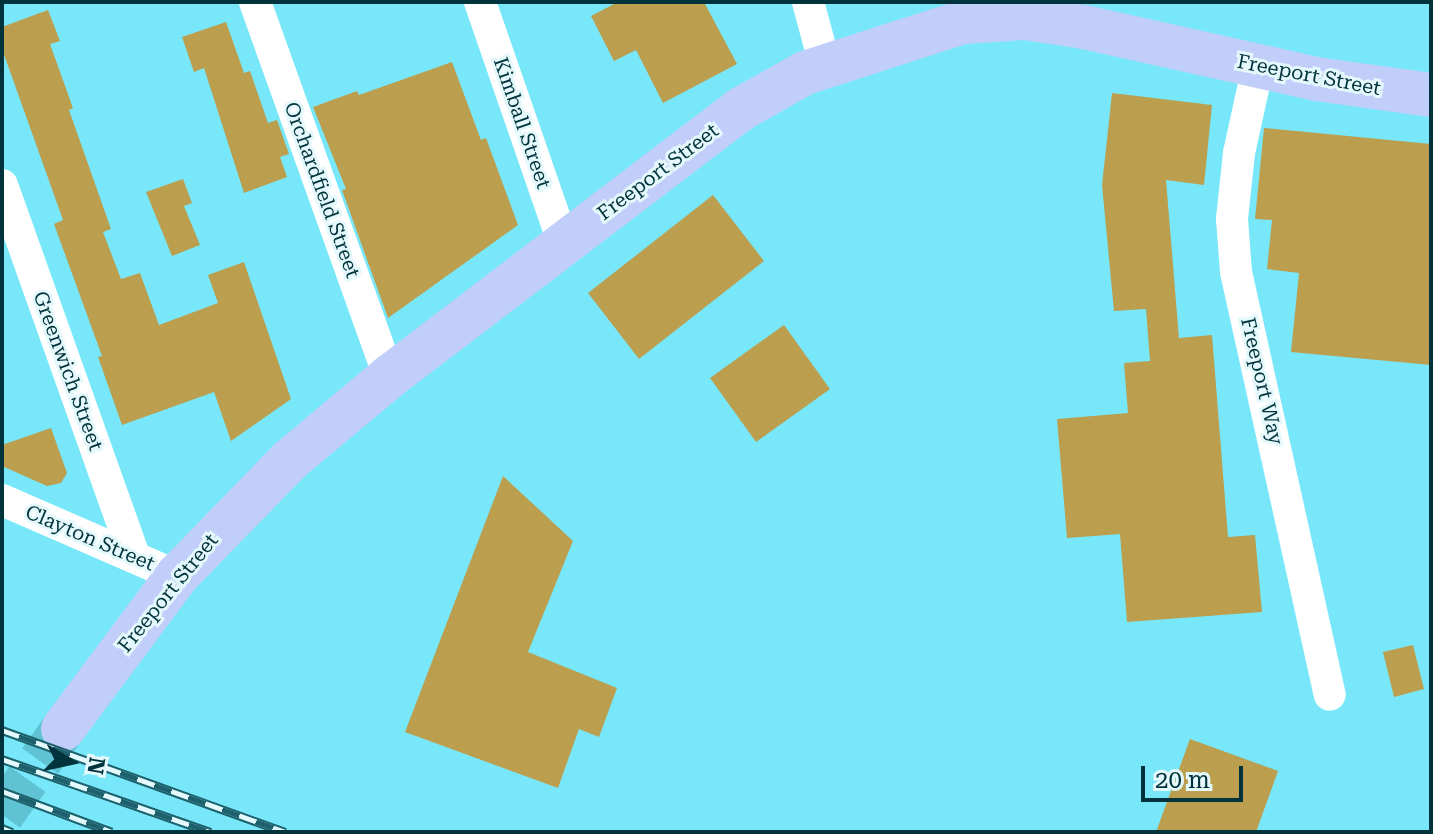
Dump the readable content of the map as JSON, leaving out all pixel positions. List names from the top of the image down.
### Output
{
  "streets": {
    "main road": ["Freeport Street"],
    "street": [
      "Kimball Street",
      "Orchardfield Street",
      "Greenwich Street",
      "Freeport Way",
      "Clayton Street"
    ]
  },
  "crossings": [
    ["Freeport Street", "Kimball Street"],
    ["Freeport Street", "Orchardfield Street"],
    ["Freeport Street", "Freeport Way"],
    ["Freeport Street", "Clayton Street"],
    ["Greenwich Street", "Clayton Street"]
  ],
  "scale_bar": "20 m",
  "north": "right"
}
